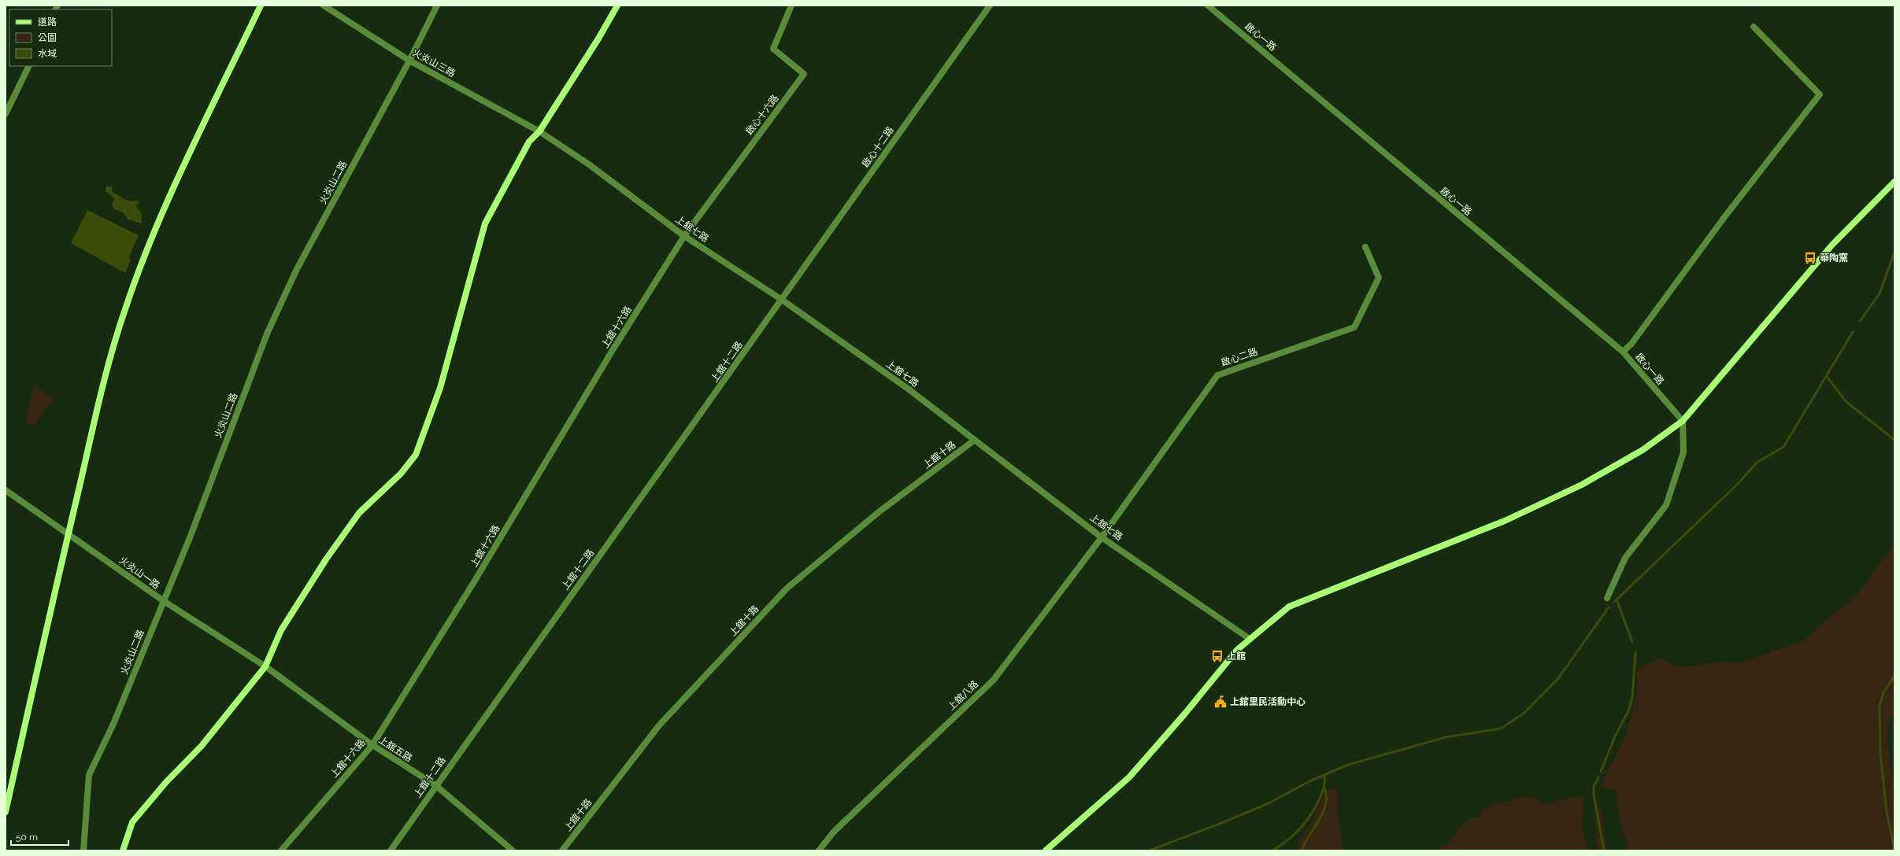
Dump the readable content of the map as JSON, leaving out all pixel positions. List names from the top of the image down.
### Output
{
  "streets": {
    "street": [
      "啟心一路",
      "火炎山三路",
      "啟心十六路",
      "啟心十二路",
      "火炎山二路",
      "上舘七路",
      "上舘十六路",
      "啟心二路",
      "上舘十二路",
      "上舘十路",
      "火炎山一路",
      "上舘八路",
      "上舘五路"
    ]
  },
  "crossings": [
    ["火炎山三路", "火炎山二路"],
    ["火炎山三路", "上舘七路"],
    ["啟心十六路", "上舘七路"],
    ["啟心十六路", "上舘十六路"],
    ["啟心十二路", "上舘七路"],
    ["啟心十二路", "上舘十二路"],
    ["火炎山二路", "火炎山一路"],
    ["上舘七路", "上舘十六路"],
    ["上舘七路", "啟心二路"],
    ["上舘七路", "上舘十二路"],
    ["上舘七路", "上舘十路"],
    ["上舘七路", "上舘八路"],
    ["上舘十六路", "上舘五路"],
    ["啟心二路", "上舘八路"],
    ["上舘十二路", "上舘五路"],
    ["火炎山一路", "上舘五路"]
  ],
  "places": {
    "bus stop": ["華陶窯", "上館"],
    "public building": ["上舘里民活動中心"]
  },
  "legend": ["道路", "公園", "水域"],
  "scale_bar": "50 m"
}
